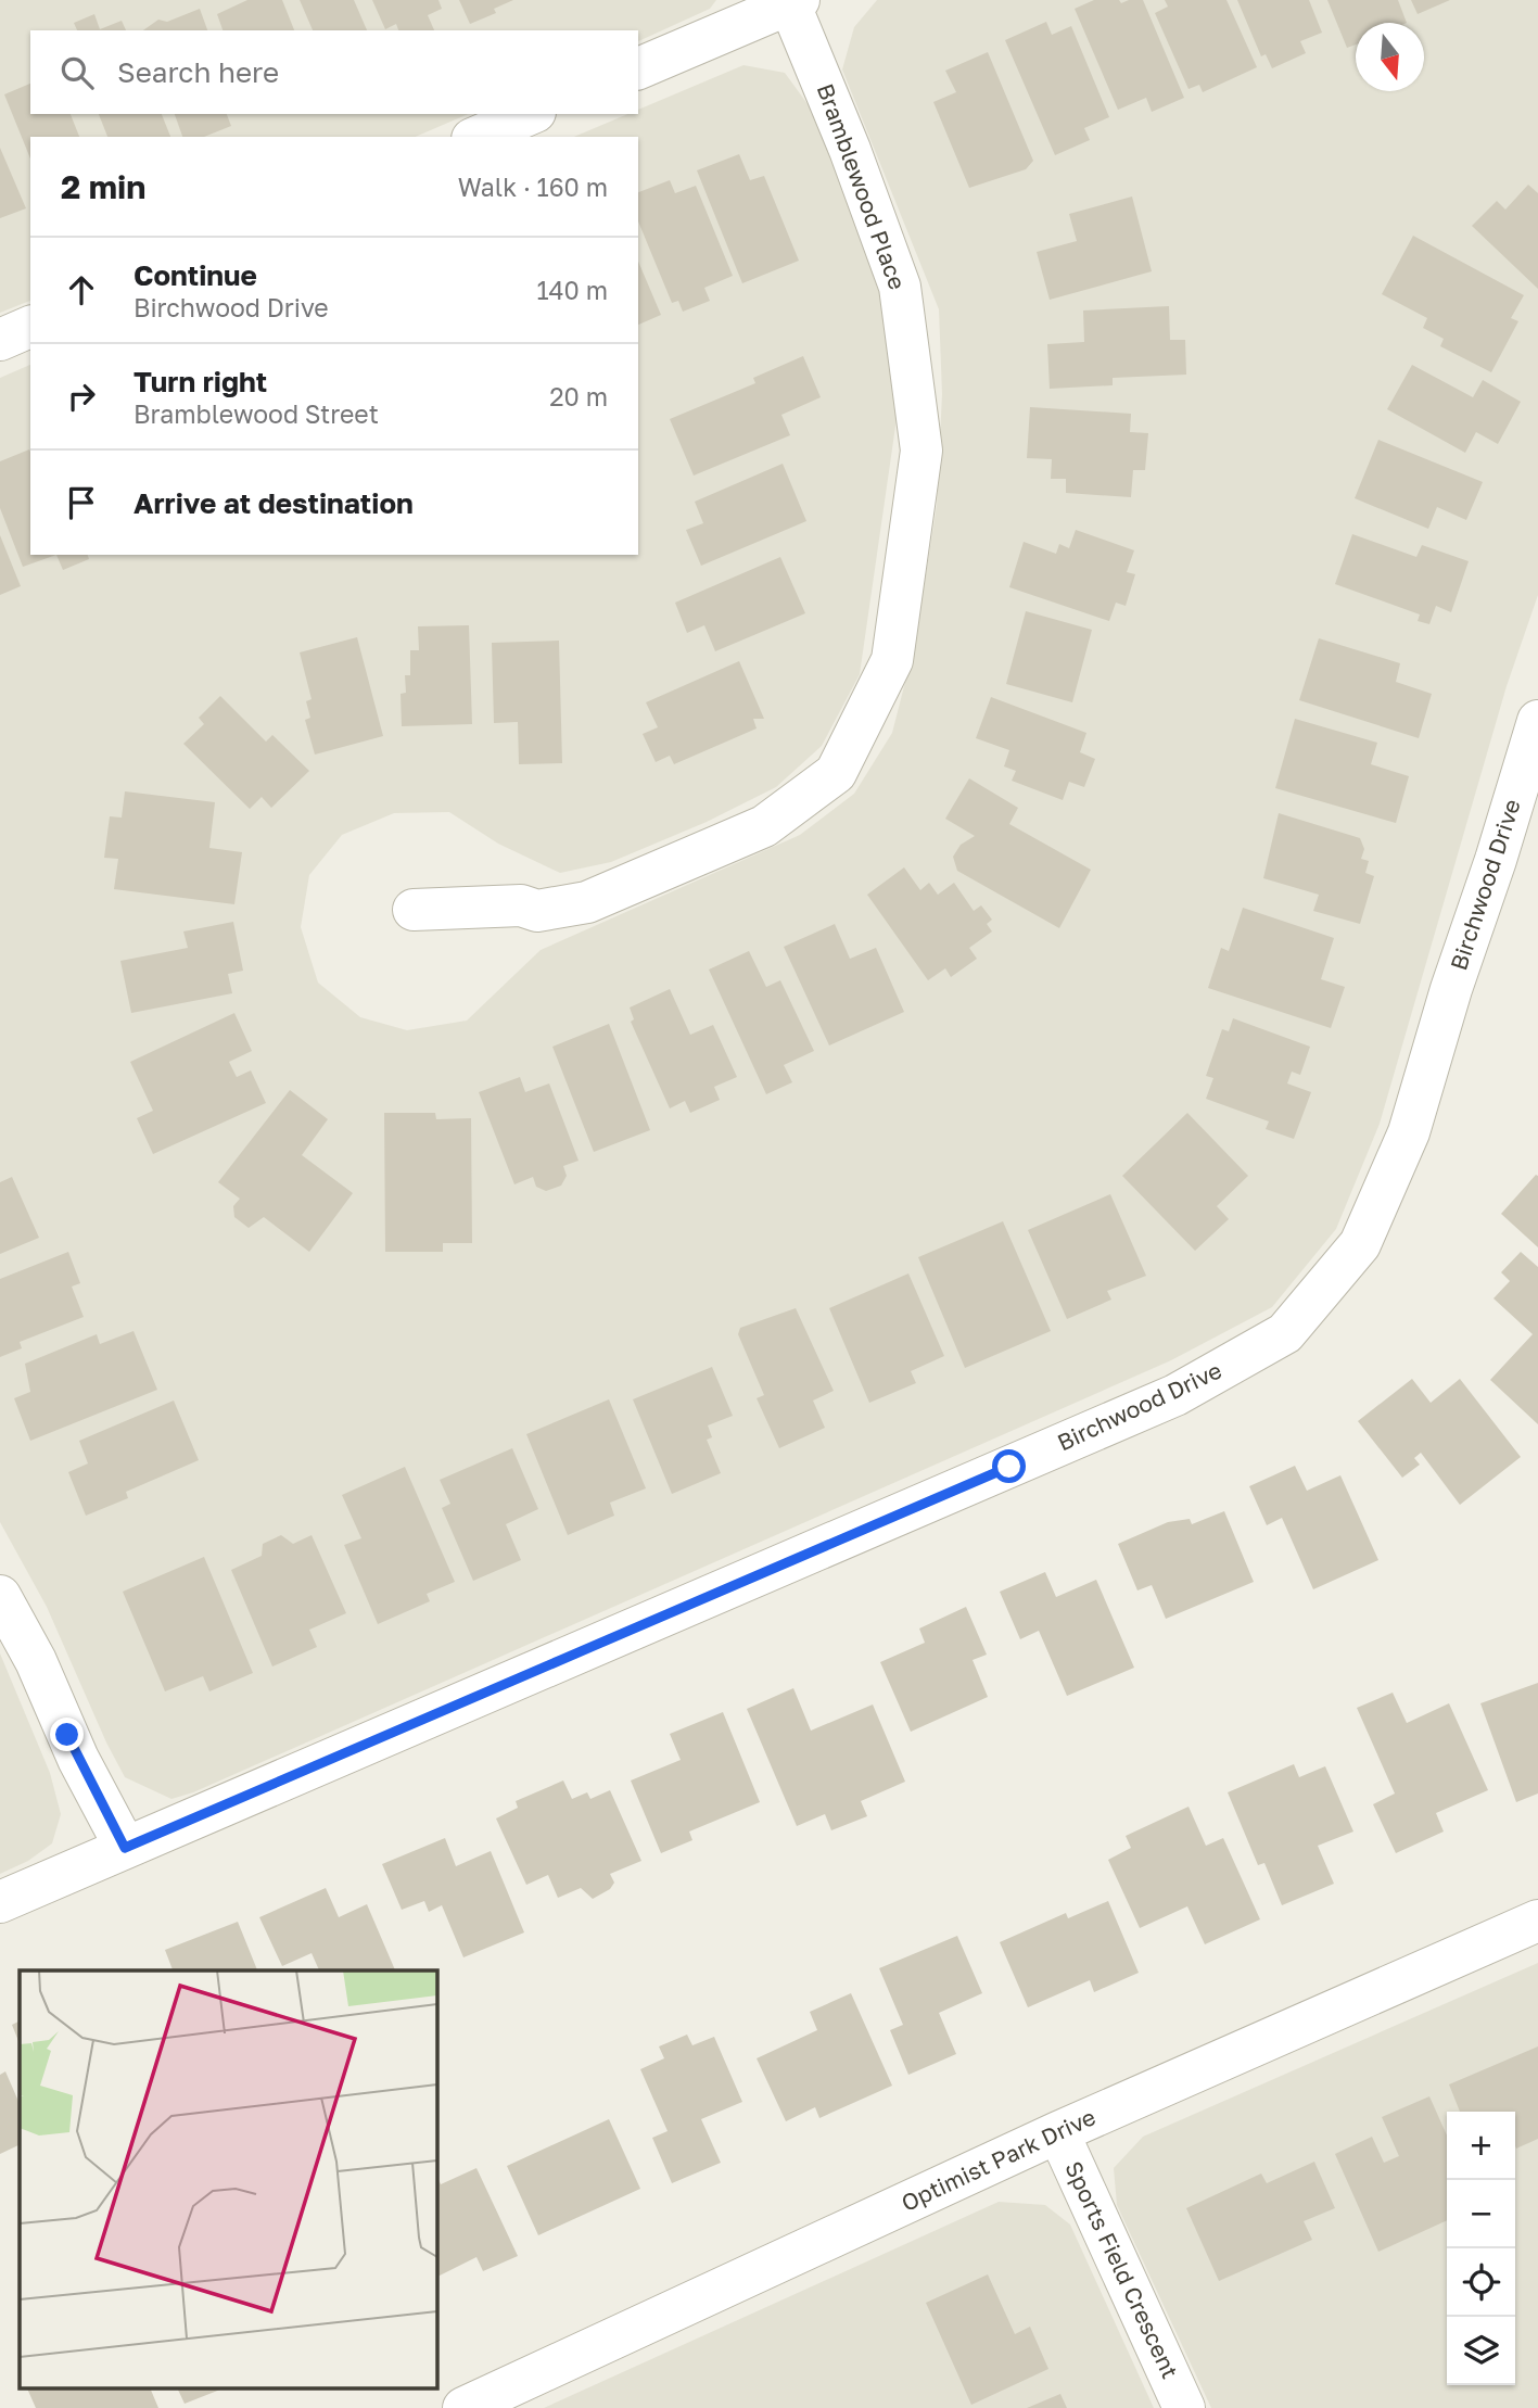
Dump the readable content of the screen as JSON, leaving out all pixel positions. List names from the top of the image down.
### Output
{
  "streets": {
    "street": [
      "Bramblewood Place",
      "Birchwood Drive",
      "Optimist Park Drive",
      "Sports Field Crescent"
    ]
  },
  "crossings": [
    ["Optimist Park Drive", "Sports Field Crescent"]
  ],
  "north": "bottom",
  "page": {
    "search": "Search here",
    "heading": ["2 min", "Walk · 160 m"],
    "list": [
      ["Continue", "Birchwood Drive", "140 m"],
      ["Turn right", "Bramblewood Street", "20 m"],
      "Arrive at destination"
    ],
    "map_buttons": ["+", "−"]
  }
}
